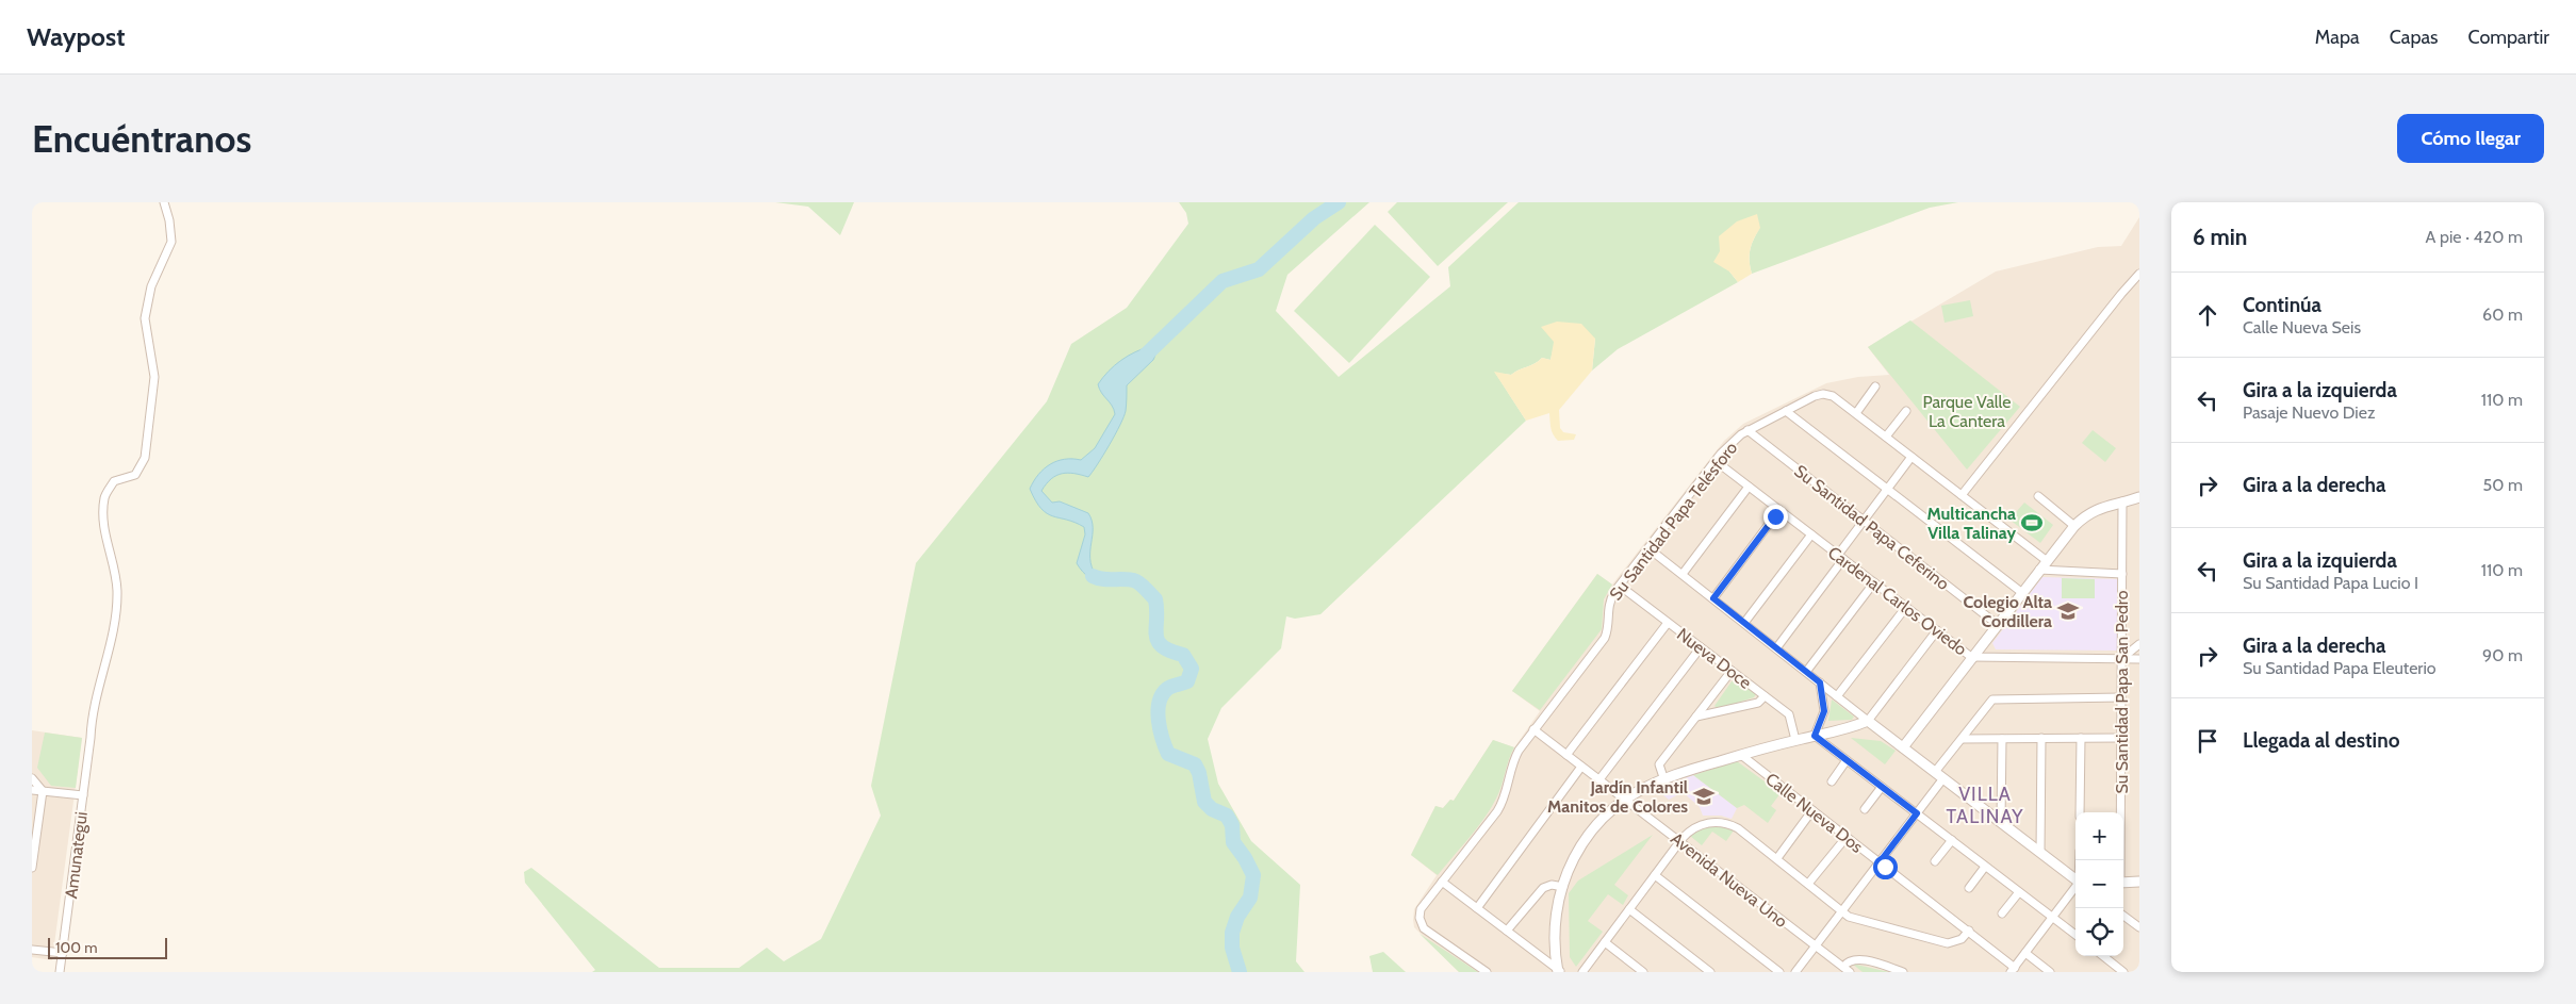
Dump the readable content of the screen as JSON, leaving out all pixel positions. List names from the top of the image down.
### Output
{
  "streets": {
    "street": [
      "Su Santidad Papa Telésforo",
      "Su Santidad Papa Ceferino",
      "Cardenal Carlos Oviedo",
      "Nueva Doce",
      "Su Santidad Papa San Pedro",
      "Calle Nueva Dos",
      "Amunategui",
      "Avenida Nueva Uno"
    ]
  },
  "crossings": [
    ["Su Santidad Papa Telésforo", "Su Santidad Papa Ceferino"],
    ["Su Santidad Papa Telésforo", "Cardenal Carlos Oviedo"],
    ["Su Santidad Papa Telésforo", "Nueva Doce"],
    ["Su Santidad Papa Telésforo", "Avenida Nueva Uno"],
    ["Cardenal Carlos Oviedo", "Su Santidad Papa San Pedro"]
  ],
  "districts": ["VILLA TALINAY"],
  "parks": ["Parque Valle La Cantera"],
  "places": {
    "sports": ["Multicancha Villa Talinay"],
    "school or university": ["Colegio Alta Cordillera", "Jardín Infantil Manitos de Colores"]
  },
  "scale_bar": "100 m",
  "page": {
    "header": "Waypost",
    "nav": ["Mapa", "Capas", "Compartir"],
    "buttons": "Cómo llegar",
    "title": "Encuéntranos",
    "heading": ["6 min", "A pie · 420 m"],
    "list": [
      ["Continúa", "Calle Nueva Seis", "60 m"],
      ["Gira a la izquierda", "Pasaje Nuevo Diez", "110 m"],
      ["Gira a la derecha", "50 m"],
      ["Gira a la izquierda", "Su Santidad Papa Lucio I", "110 m"],
      ["Gira a la derecha", "Su Santidad Papa Eleuterio", "90 m"],
      "Llegada al destino"
    ],
    "map_buttons": ["+", "−"],
    "scale": "100 m"
  }
}
